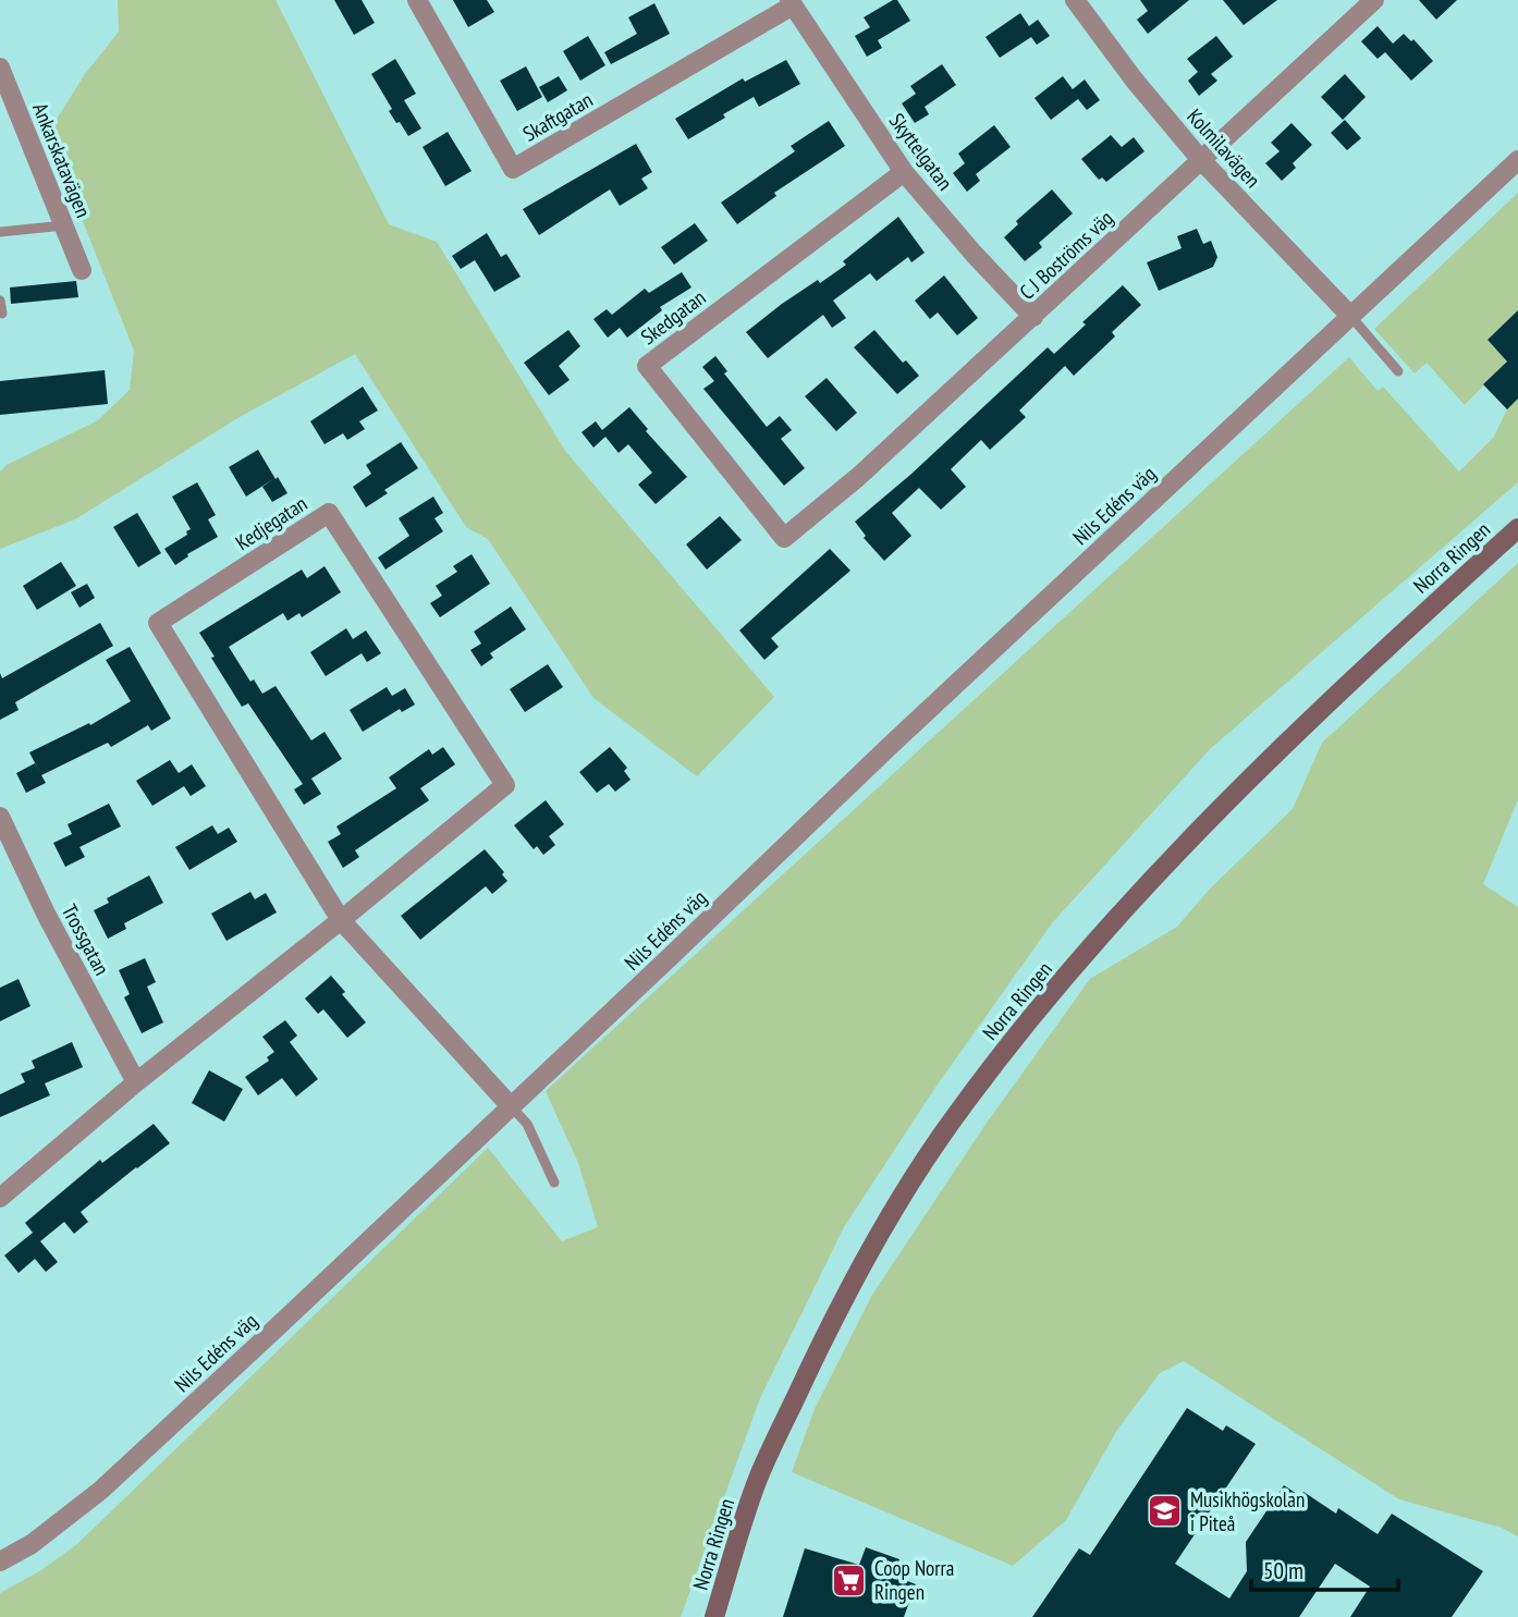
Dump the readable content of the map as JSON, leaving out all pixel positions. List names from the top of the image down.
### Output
{
  "streets": {
    "main road": ["Norra Ringen"],
    "street": [
      "Skaftgatan",
      "Kolmilavägen",
      "Skyttelgatan",
      "Ankarskatavägen",
      "C J Boströms väg",
      "Skedgatan",
      "Nils Edéns väg",
      "Kedjegatan",
      "Trossgatan"
    ]
  },
  "crossings": [
    ["Skaftgatan", "Skyttelgatan"],
    ["Kolmilavägen", "C J Boströms väg"],
    ["Kolmilavägen", "Nils Edéns väg"],
    ["Skyttelgatan", "C J Boströms väg"],
    ["Skyttelgatan", "Skedgatan"],
    ["C J Boströms väg", "Skedgatan"],
    ["Nils Edéns väg", "Kedjegatan"]
  ],
  "places": {
    "school or university": ["Musikhögskolan i Piteå"],
    "supermarket": ["Coop Norra Ringen"]
  },
  "scale_bar": "50 m"
}
